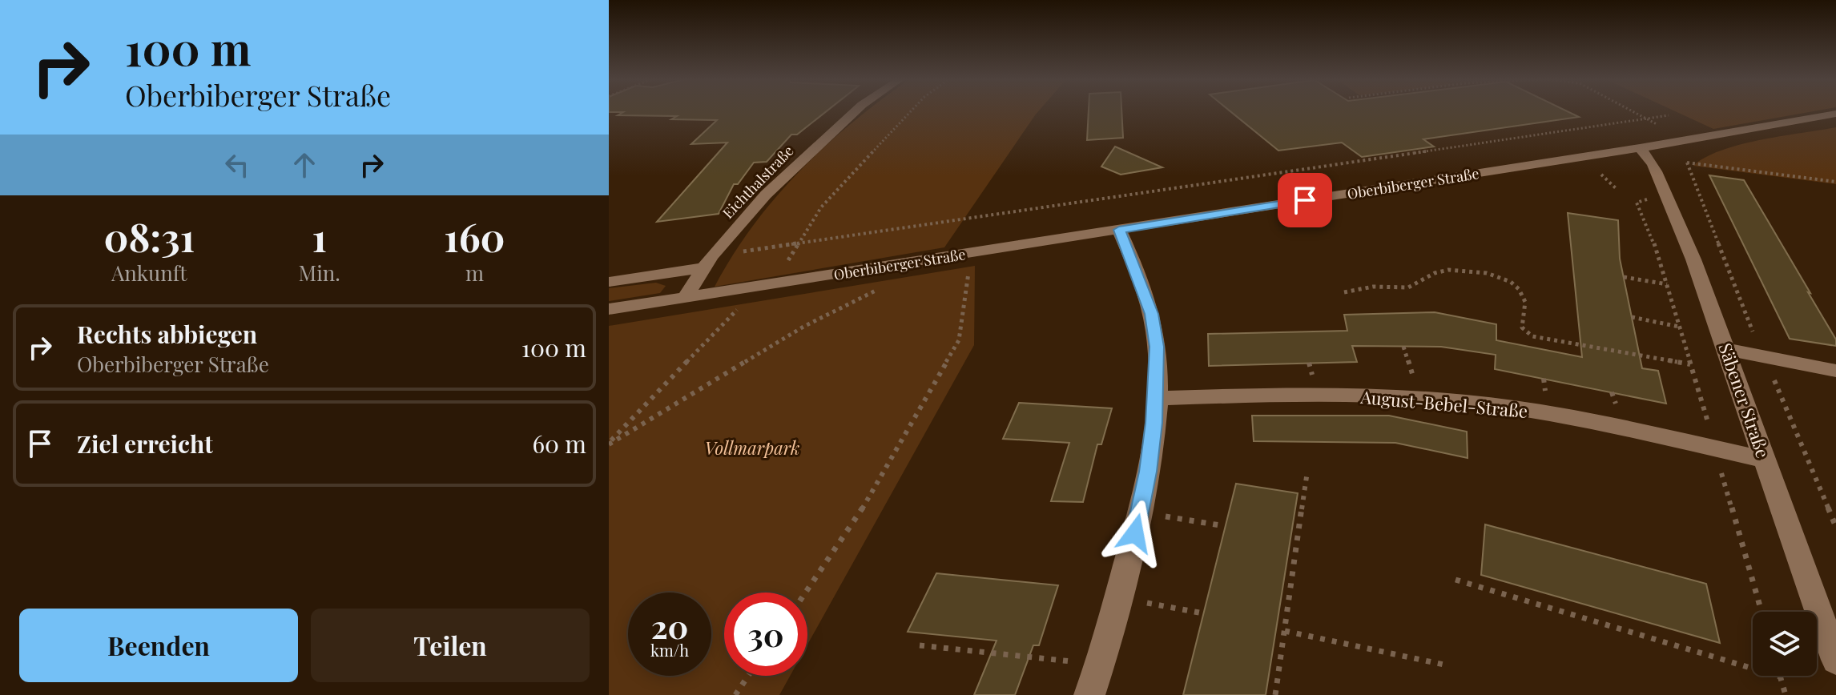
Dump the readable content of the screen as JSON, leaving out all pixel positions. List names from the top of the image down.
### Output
{
  "streets": {
    "street": [
      "Eichthalstraße",
      "Oberbiberger Straße",
      "Säbener Straße",
      "August-Bebel-Straße"
    ]
  },
  "crossings": [
    ["Oberbiberger Straße", "Säbener Straße"],
    ["Säbener Straße", "August-Bebel-Straße"]
  ],
  "parks": ["Vollmarpark"],
  "page": {
    "turn": ["100 m", "Oberbiberger Straße"],
    "eta": [
      "08:31",
      "Ankunft",
      "1",
      "Min.",
      "160",
      "m"
    ],
    "list": [
      {
        "name": "Rechts abbiegen",
        "note": "Oberbiberger Straße",
        "value": "100 m"
      },
      {
        "name": "Ziel erreicht",
        "value": "60 m"
      }
    ],
    "speed": "20 km/h",
    "limit": "30",
    "buttons": ["Beenden", "Teilen"]
  }
}
